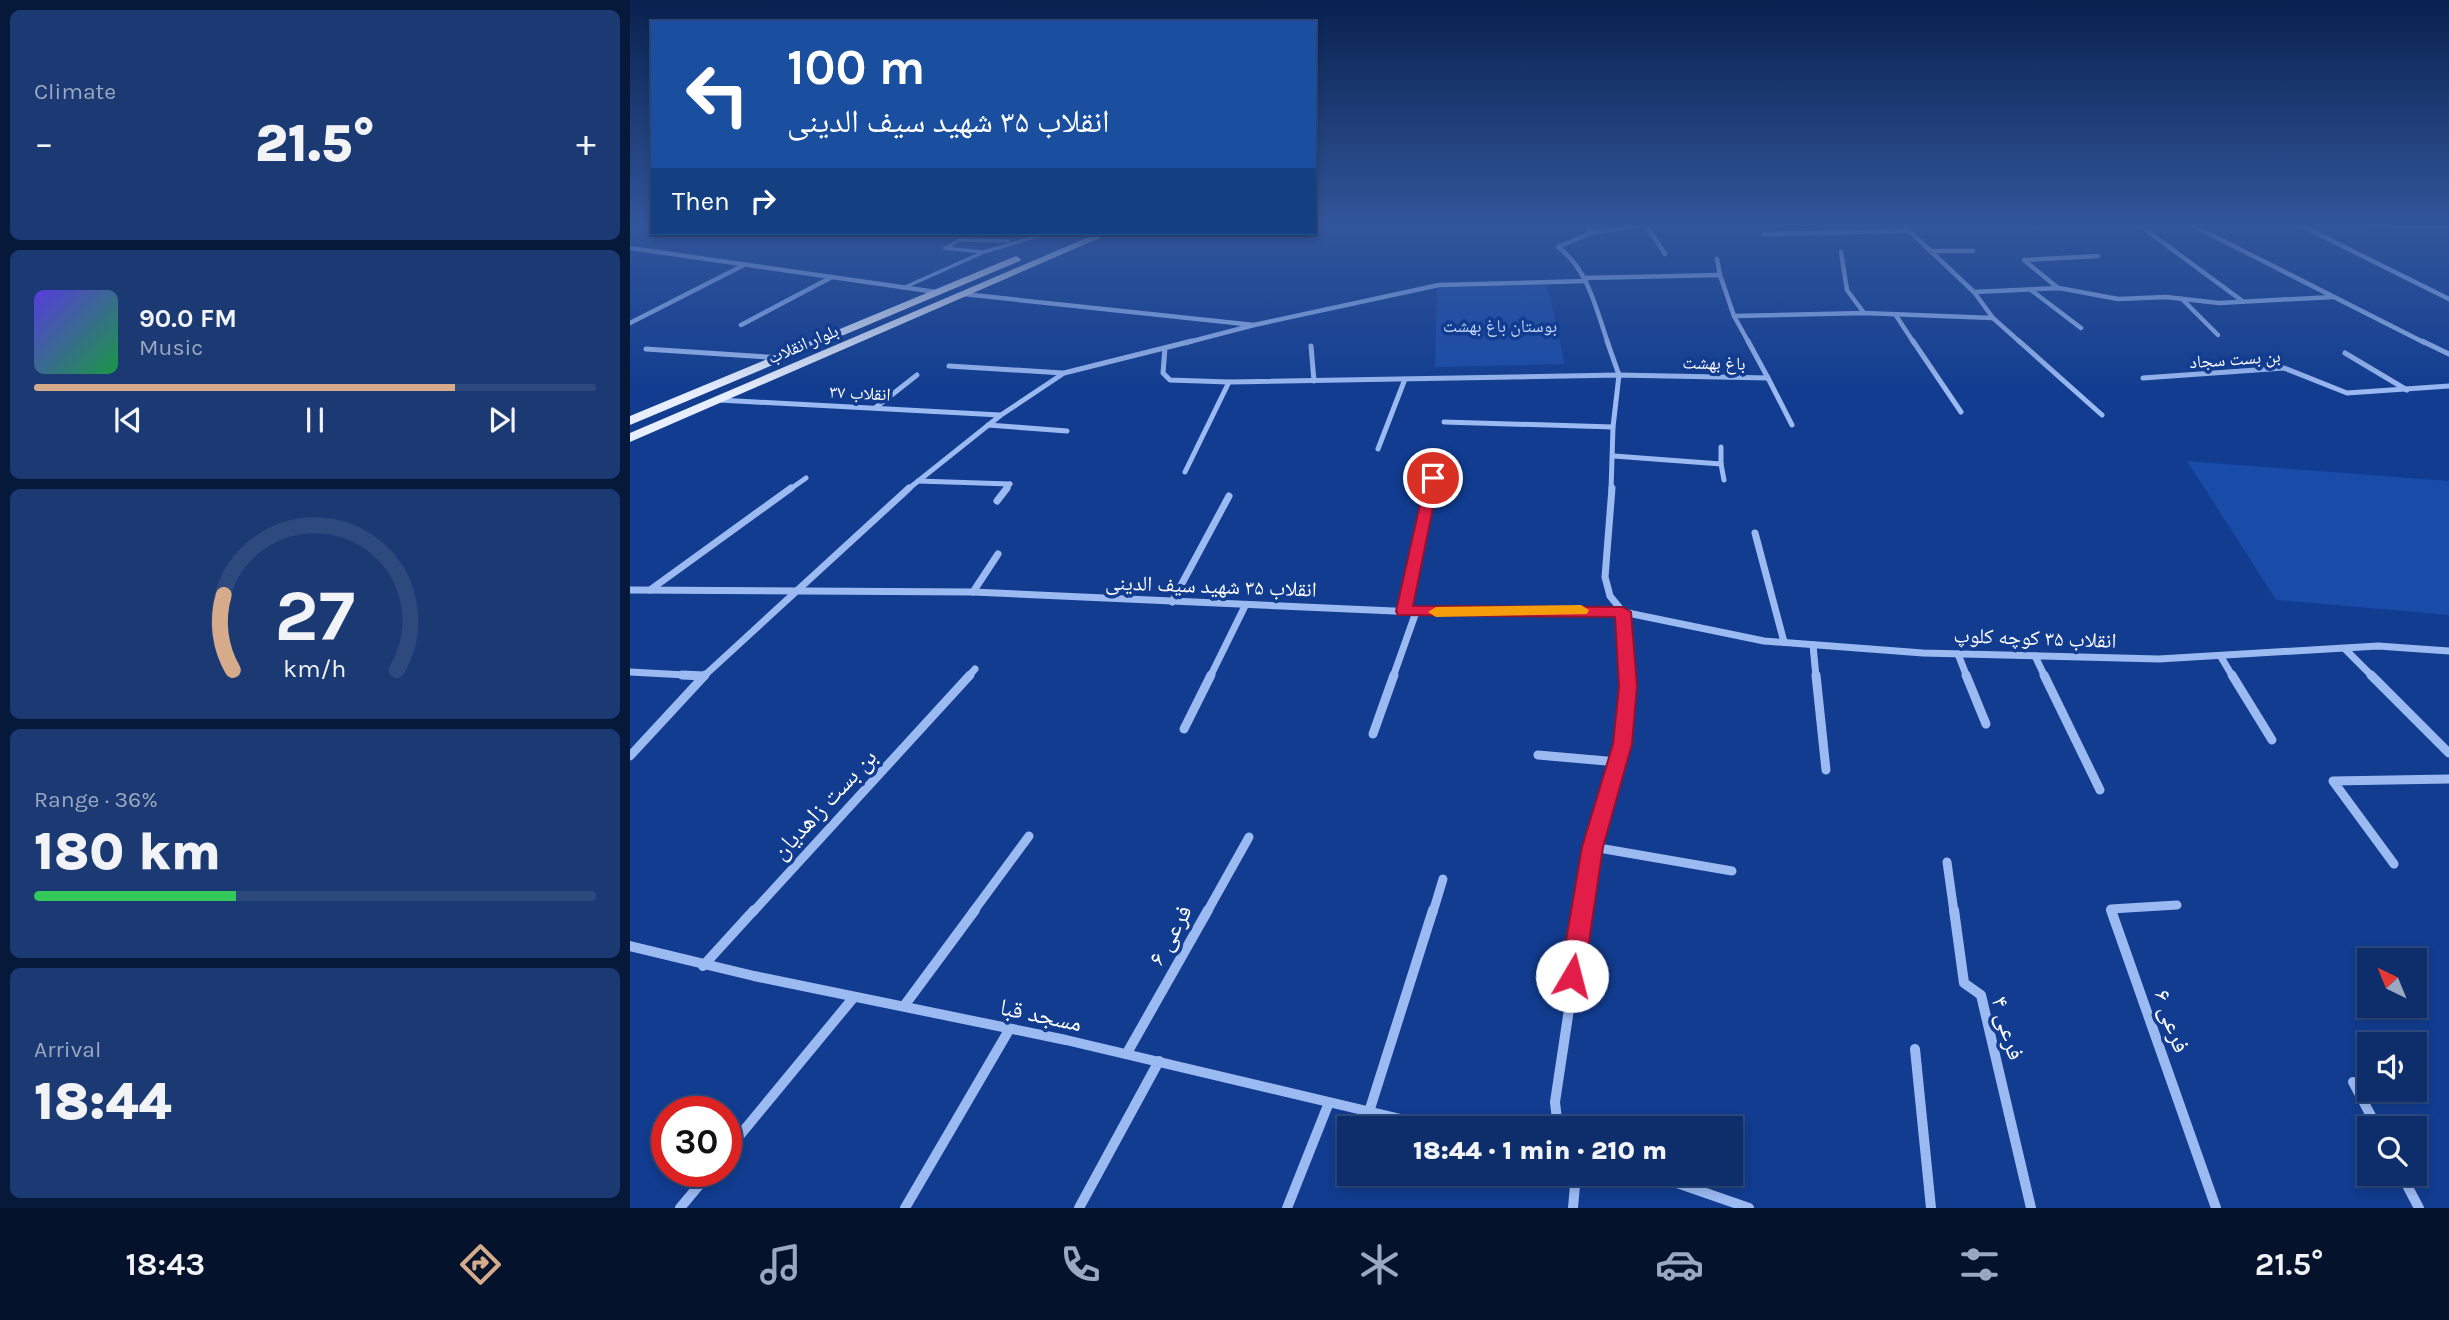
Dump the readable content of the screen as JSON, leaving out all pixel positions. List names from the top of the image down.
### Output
{
  "streets": {
    "main road": ["بلوار انقلاب"],
    "street": [
      "بن بست سجاد",
      "باغ بهشت",
      "انقلاب ۳۷",
      "انقلاب ۳۵ شهید سیف الدینی",
      "انقلاب ۳۵ کوچه کلوپ",
      "بن بست زاهدیان",
      "فرعی ۶",
      "مسجد قبا",
      "فرعی ۴"
    ]
  },
  "crossings": [
    ["بلوار انقلاب", "انقلاب ۳۷"],
    ["انقلاب ۳۵ شهید سیف الدینی", "انقلاب ۳۵ کوچه کلوپ"],
    ["بن بست زاهدیان", "مسجد قبا"],
    ["فرعی ۶", "مسجد قبا"]
  ],
  "parks": ["بوستان باغ بهشت"],
  "north": "top left",
  "page": {
    "tile": [
      "Climate",
      ["Range · 36%", "180 km"],
      ["Arrival", "18:44"]
    ],
    "turn": ["100 m", "انقلاب ۳۵ شهید سیف الدینی"],
    "heat": ["−", "21.5°", "+"],
    "then": "Then",
    "song": ["90.0 FM", "Music"],
    "limit": "30",
    "trip": "18:44 · 1 min · 210 m",
    "tabs": ["18:43", "21.5°"],
    "gauge": ["27", "km/h"]
  }
}
